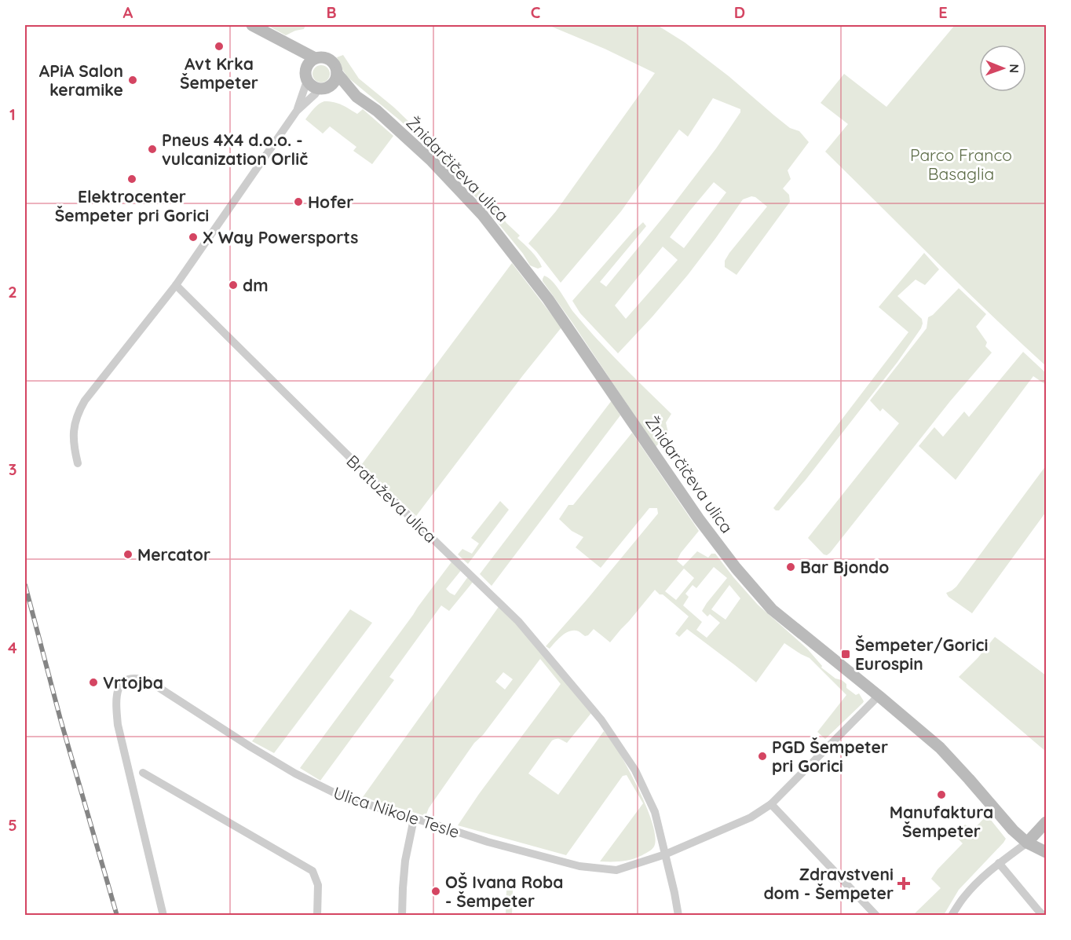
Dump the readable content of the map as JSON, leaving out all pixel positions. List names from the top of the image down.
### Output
{
  "streets": {
    "street": ["Žnidarčičeva ulica", "Bratuževa ulica", "Ulica Nikole Tesle"]
  },
  "crossings": [
    ["Žnidarčičeva ulica", "Ulica Nikole Tesle"],
    ["Bratuževa ulica", "Ulica Nikole Tesle"]
  ],
  "parks": ["Parco Franco Basaglia"],
  "places": {
    "other": [
      "Avt Krka Šempeter",
      "APiA Salon keramike",
      "Pneus 4X4 d.o.o. - vulcanization Orlič",
      "Elektrocenter Šempeter pri Gorici",
      "Hofer",
      "X Way Powersports",
      "dm",
      "Mercator",
      "Bar Bjondo",
      "Vrtojba",
      "PGD Šempeter pri Gorici",
      "Manufaktura Šempeter",
      "OŠ Ivana Roba - Šempeter"
    ],
    "transit": ["Šempeter/Gorici Eurospin"],
    "health": ["Zdravstveni dom - Šempeter"]
  },
  "north": "right",
  "grid": {
    "columns": [
      "A",
      "B",
      "C",
      "D",
      "E"
    ],
    "rows": [
      "1",
      "2",
      "3",
      "4",
      "5"
    ]
  }
}
